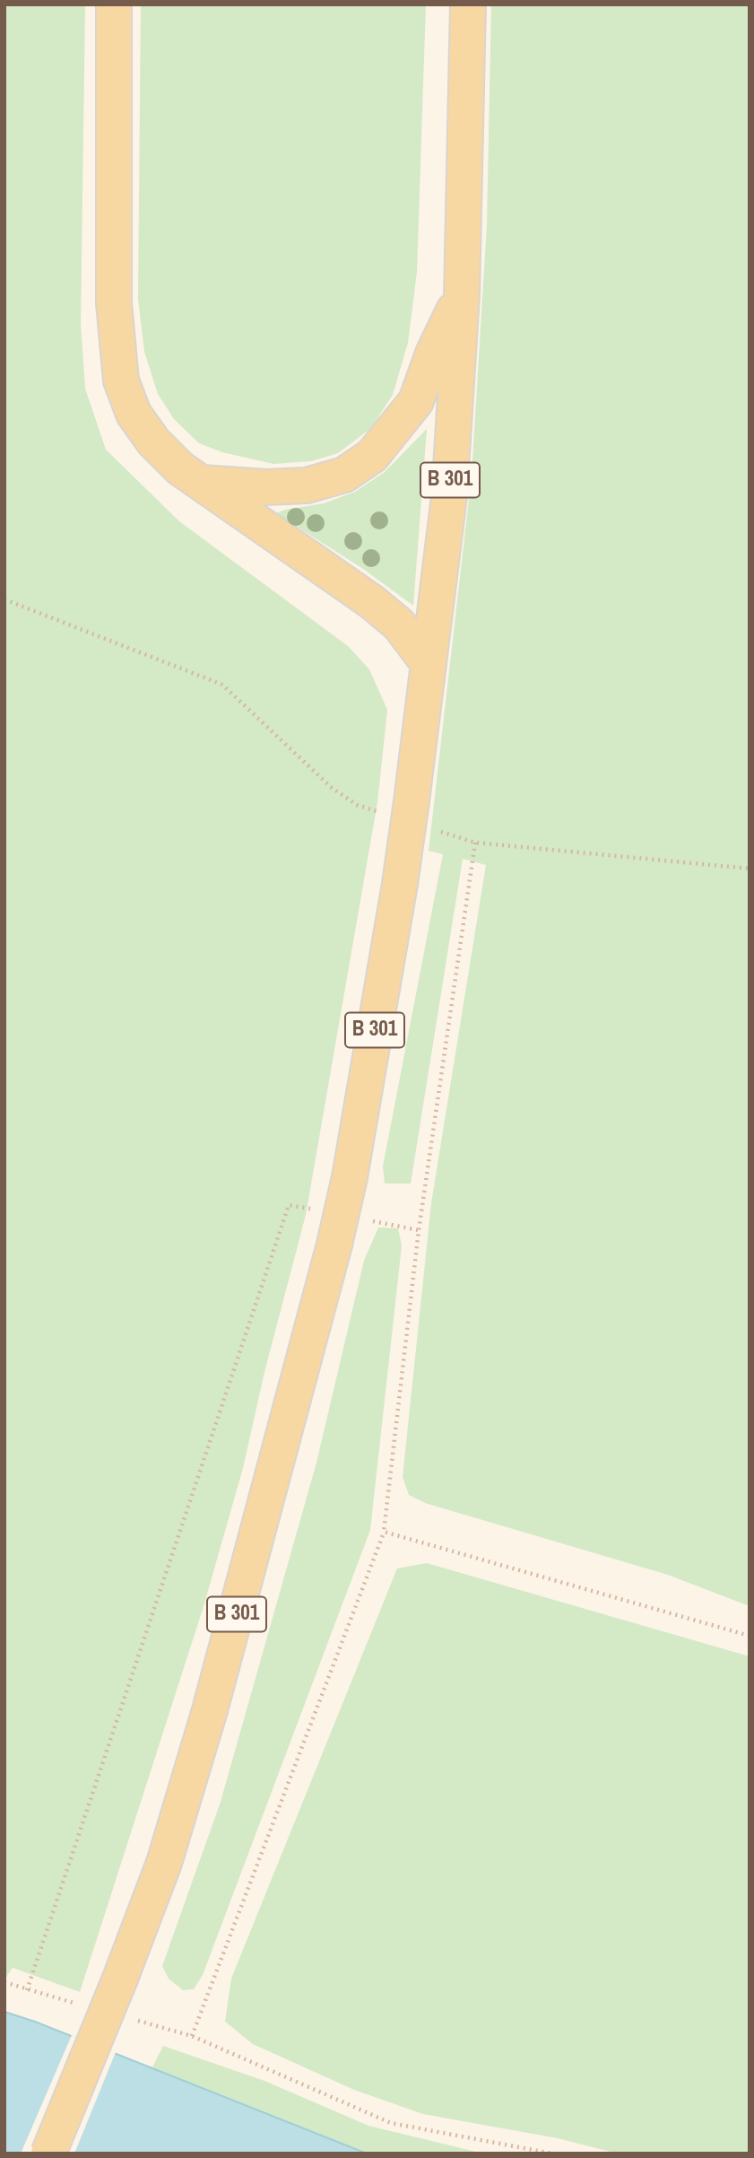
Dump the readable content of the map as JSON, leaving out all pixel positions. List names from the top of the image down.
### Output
{
  "streets": {
    "main road": ["B 301"]
  }
}
